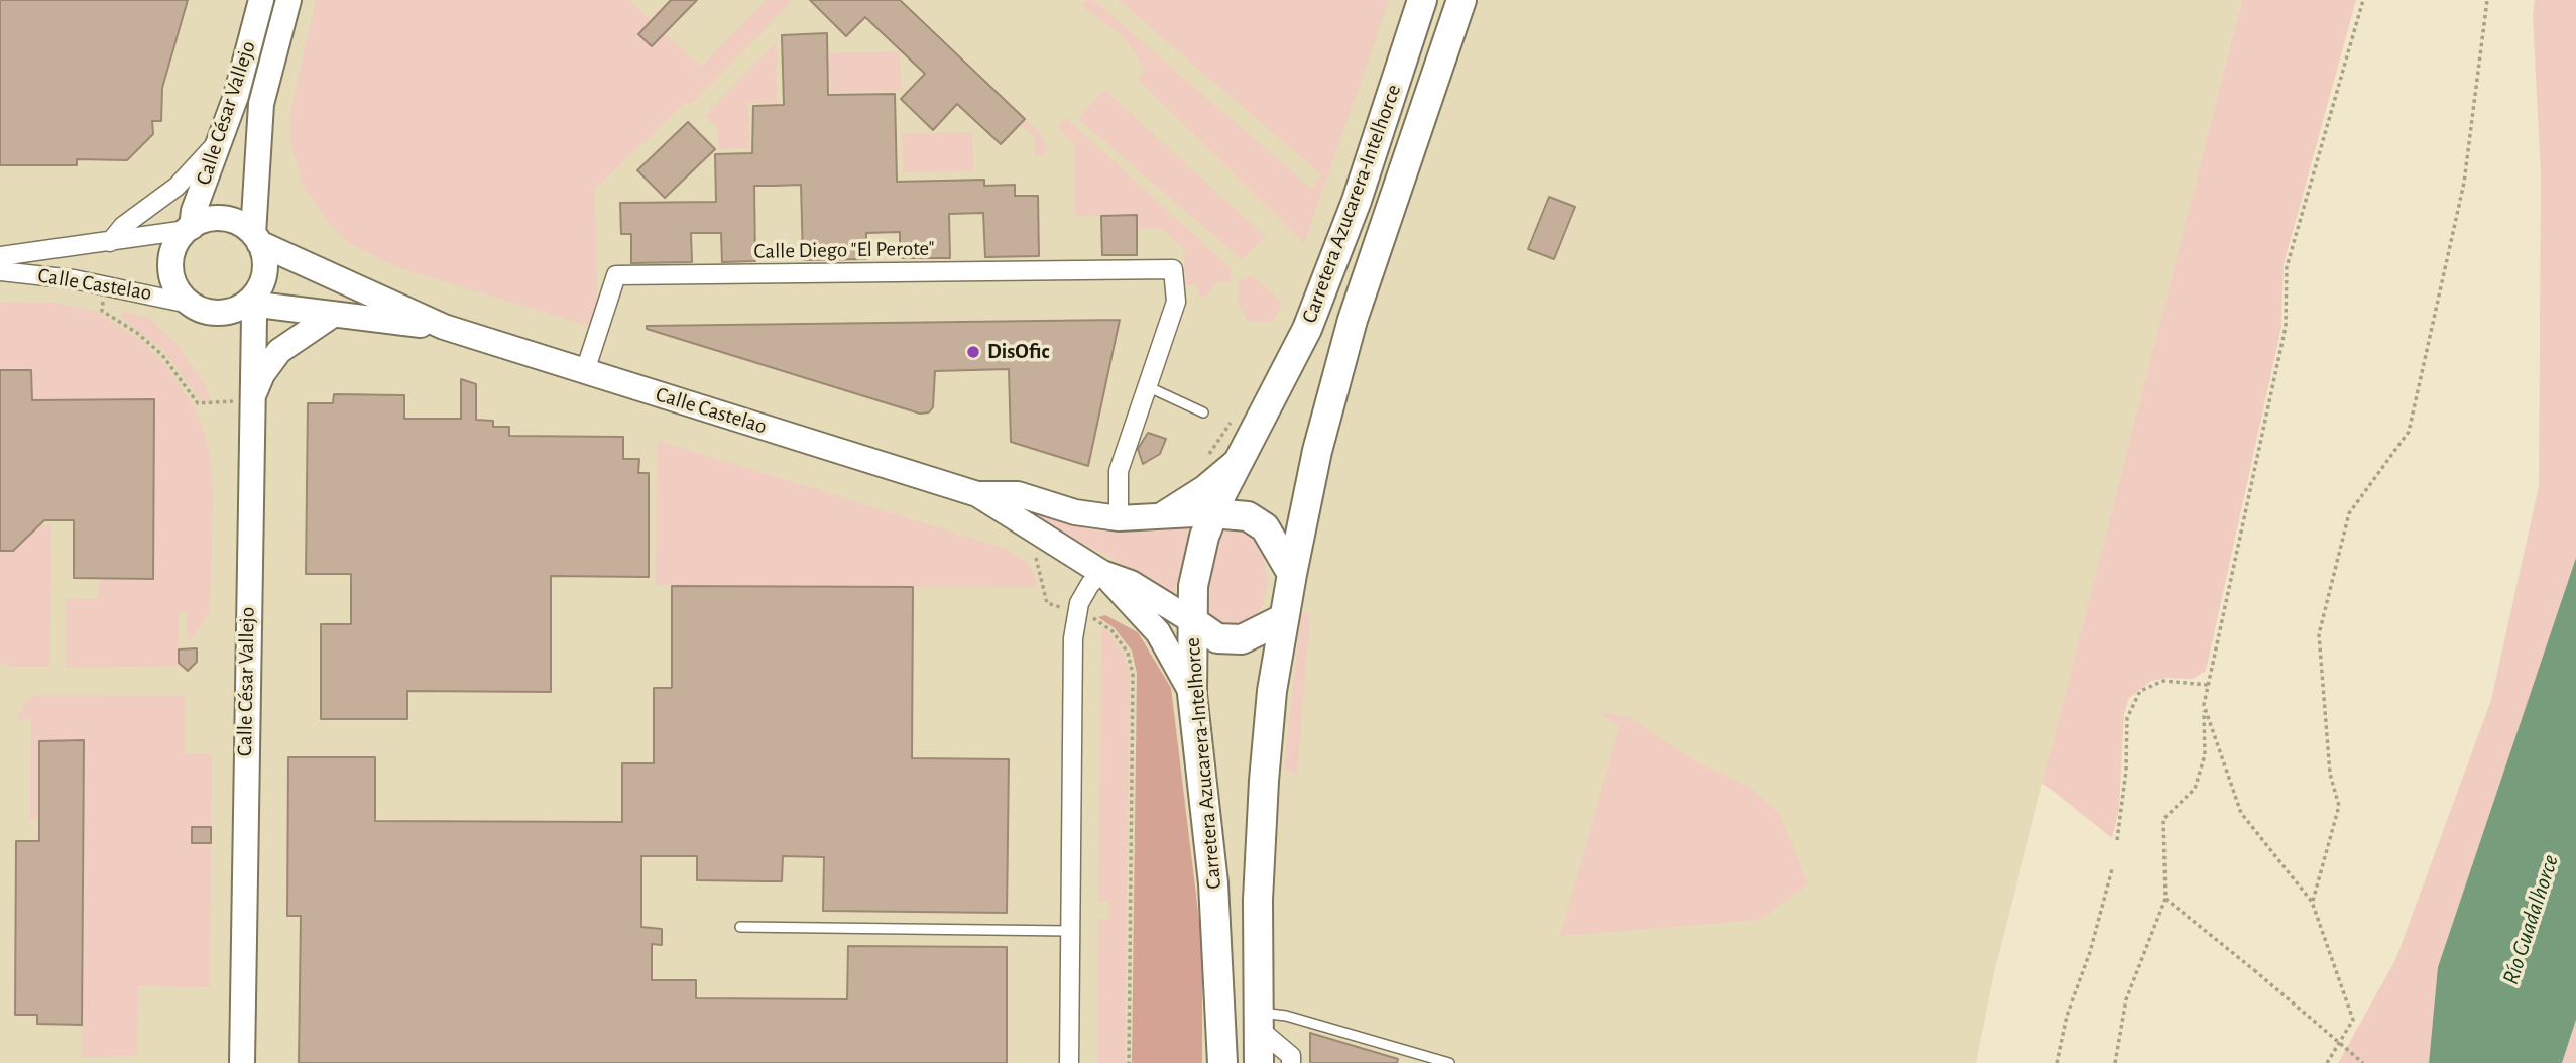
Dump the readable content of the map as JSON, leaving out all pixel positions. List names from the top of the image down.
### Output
{
  "streets": {
    "main road": ["Calle César Vallejo", "Carretera Azucarera-Intelhorce", "Calle Castelao"],
    "street": ["Calle Diego \"El Perote\""]
  },
  "crossings": [
    ["Calle César Vallejo", "Calle Castelao"],
    ["Carretera Azucarera-Intelhorce", "Calle Castelao"],
    ["Calle Diego \"El Perote\"", "Calle Castelao"]
  ],
  "water": ["Río Guadalhorce"],
  "places": ["DisOfic"]
}
